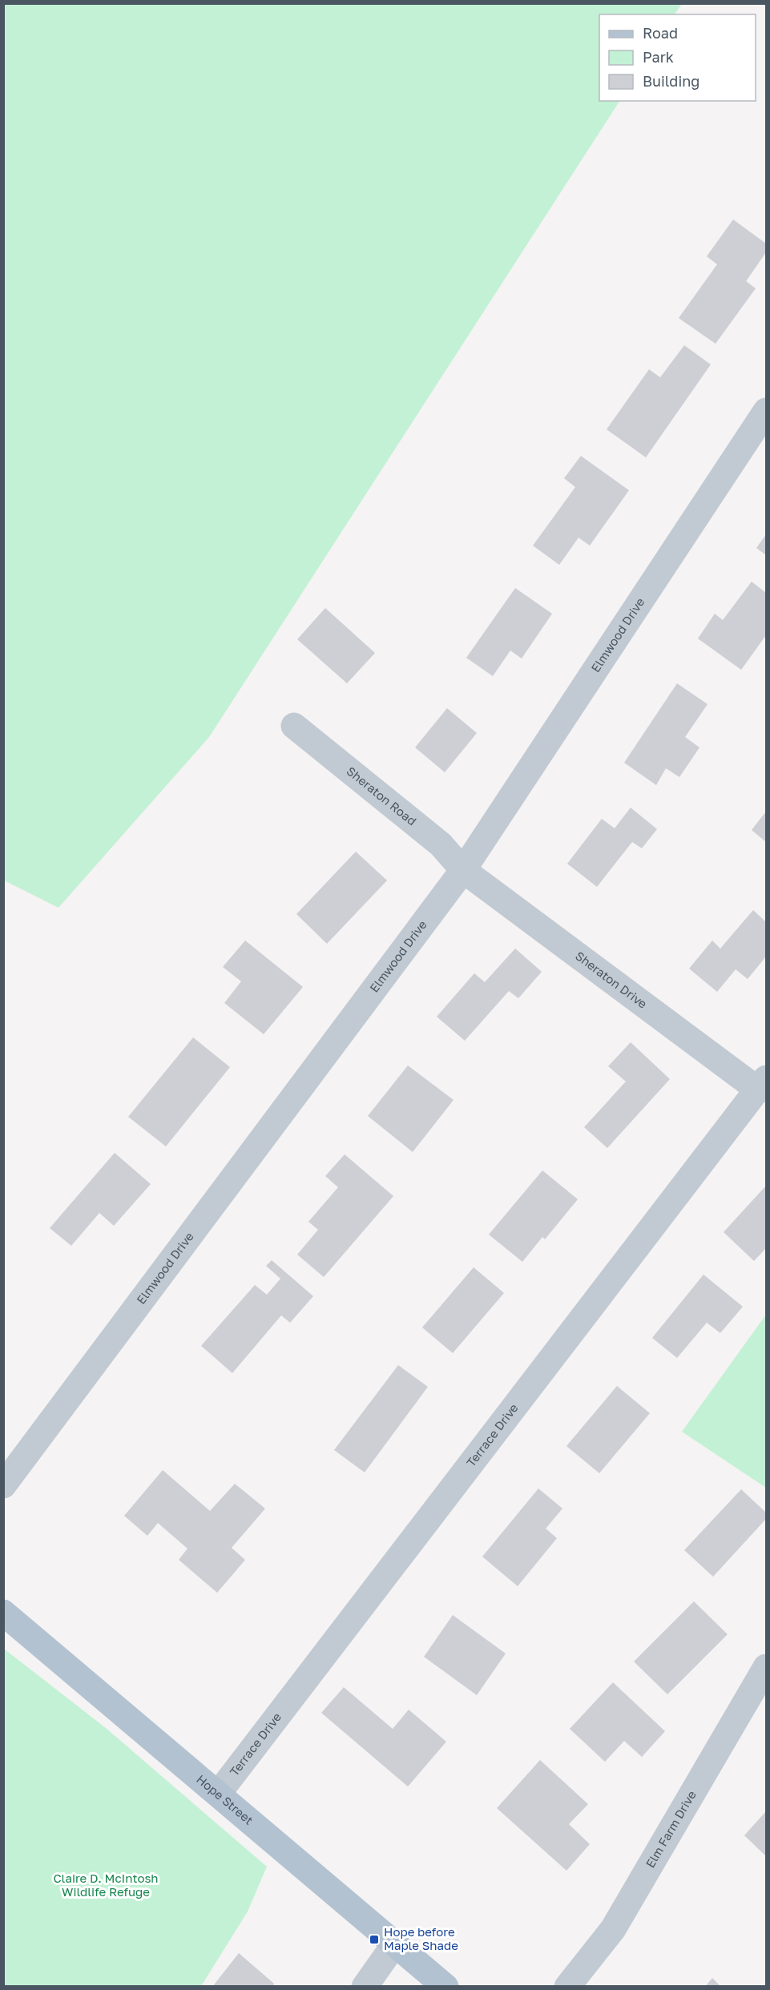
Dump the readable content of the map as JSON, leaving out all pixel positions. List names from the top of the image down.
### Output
{
  "streets": {
    "main road": ["Hope Street"],
    "street": [
      "Elmwood Drive",
      "Sheraton Road",
      "Sheraton Drive",
      "Terrace Drive",
      "Elm Farm Drive"
    ]
  },
  "crossings": [
    ["Elmwood Drive", "Sheraton Road"],
    ["Elmwood Drive", "Sheraton Drive"],
    ["Sheraton Road", "Sheraton Drive"],
    ["Sheraton Drive", "Terrace Drive"],
    ["Terrace Drive", "Hope Street"]
  ],
  "parks": ["Claire D. McIntosh Wildlife Refuge"],
  "places": {
    "transit": ["Hope before Maple Shade"]
  },
  "legend": ["Road", "Park", "Building"]
}
